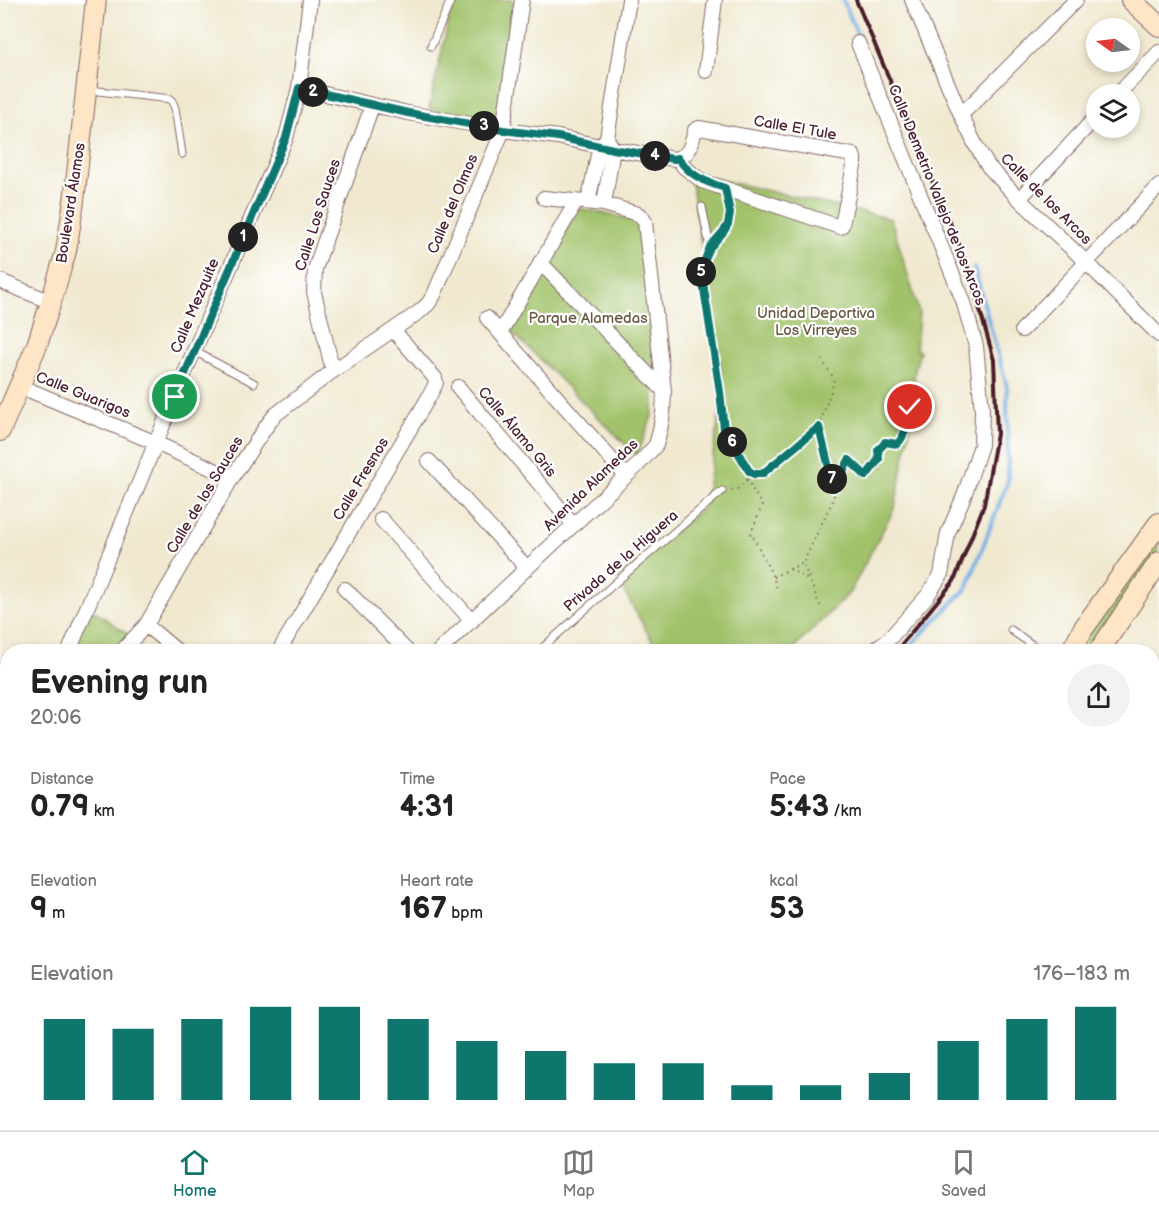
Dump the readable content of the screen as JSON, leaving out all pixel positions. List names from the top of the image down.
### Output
{
  "streets": {
    "main road": ["Boulevard Álamos"],
    "street": [
      "Calle El Tule",
      "Calle Demetrio Vallejo de los Arcos",
      "Calle de los Arcos",
      "Calle del Olmos",
      "Calle Los Sauces",
      "Calle Mezquite",
      "Calle Guarigos",
      "Calle Álamo Gris",
      "Calle Fresnos",
      "Avenida Alamedas",
      "Calle de los Sauces"
    ],
    "lane": ["Privada de la Higuera"]
  },
  "crossings": [
    ["Boulevard Álamos", "Calle Guarigos"],
    ["Calle del Olmos", "Calle Los Sauces"],
    ["Calle del Olmos", "Calle Fresnos"],
    ["Calle del Olmos", "Calle de los Sauces"],
    ["Calle Los Sauces", "Calle de los Sauces"],
    ["Calle Mezquite", "Calle Guarigos"],
    ["Calle Guarigos", "Calle de los Sauces"],
    ["Calle Álamo Gris", "Avenida Alamedas"]
  ],
  "parks": ["Unidad Deportiva Los Virreyes", "Parque Alamedas"],
  "north": "left",
  "page": {
    "pins": [
      "2",
      "3",
      "4",
      "1",
      "5",
      "6",
      "7"
    ],
    "heading": ["Evening run", "20:06"],
    "stats": [
      ["Distance", "0.79 km"],
      ["Time", "4:31"],
      ["Pace", "5:43 /km"],
      ["Elevation", "9 m"],
      ["Heart rate", "167 bpm"],
      ["kcal", "53"]
    ],
    "chart": ["Elevation", "176–183 m"],
    "tabs": ["Home", "Map", "Saved"]
  }
}
